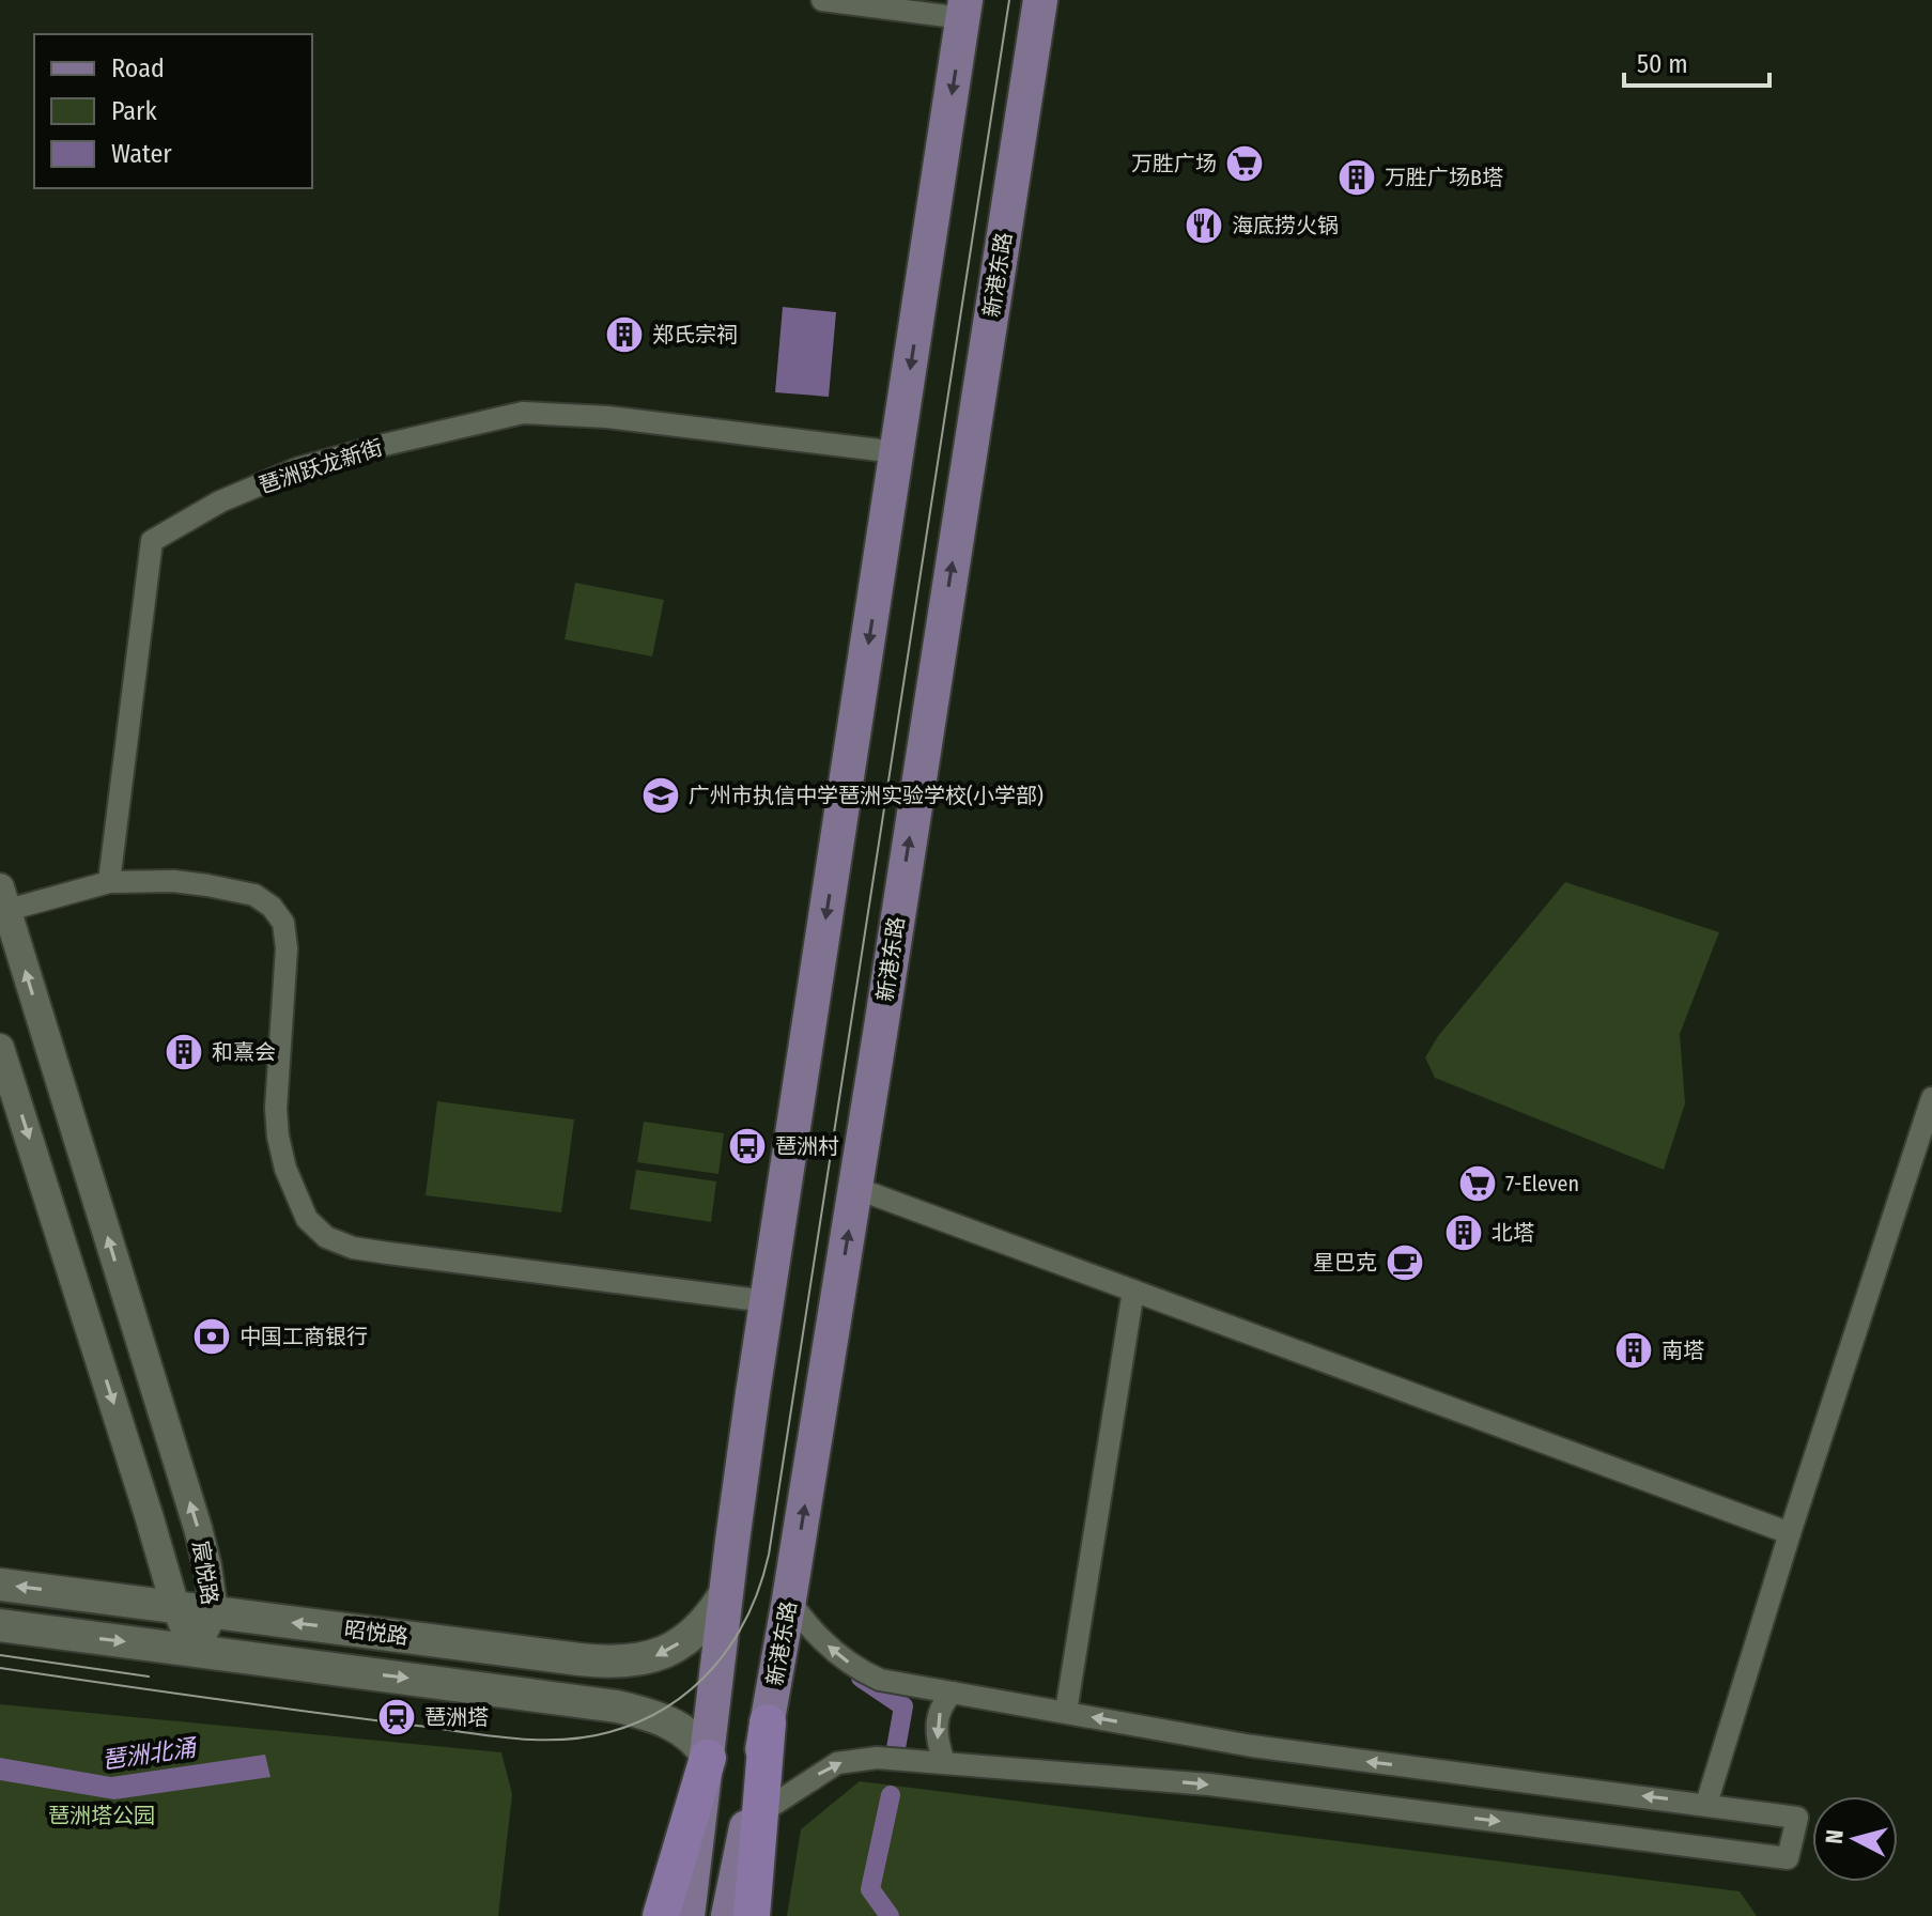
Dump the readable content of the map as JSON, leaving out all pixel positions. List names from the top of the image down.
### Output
{
  "streets": {
    "main road": ["新港东路", "昭悦路"],
    "street": ["琶洲跃龙新街", "宸悦路"]
  },
  "crossings": [
    ["宸悦路", "昭悦路"]
  ],
  "water": ["琶洲北涌"],
  "parks": ["琶洲塔公园"],
  "places": {
    "supermarket": ["万胜广场", "7-Eleven"],
    "building": [
      "万胜广场B塔",
      "郑氏宗祠",
      "和熹会",
      "北塔",
      "南塔"
    ],
    "restaurant": ["海底捞火锅"],
    "school or university": ["广州市执信中学琶洲实验学校(小学部)"],
    "bus stop": ["琶洲村"],
    "cafe": ["星巴克"],
    "bank": ["中国工商银行"],
    "station": ["琶洲塔"]
  },
  "legend": ["Road", "Park", "Water"],
  "scale_bar": "50 m",
  "north": "left"
}
